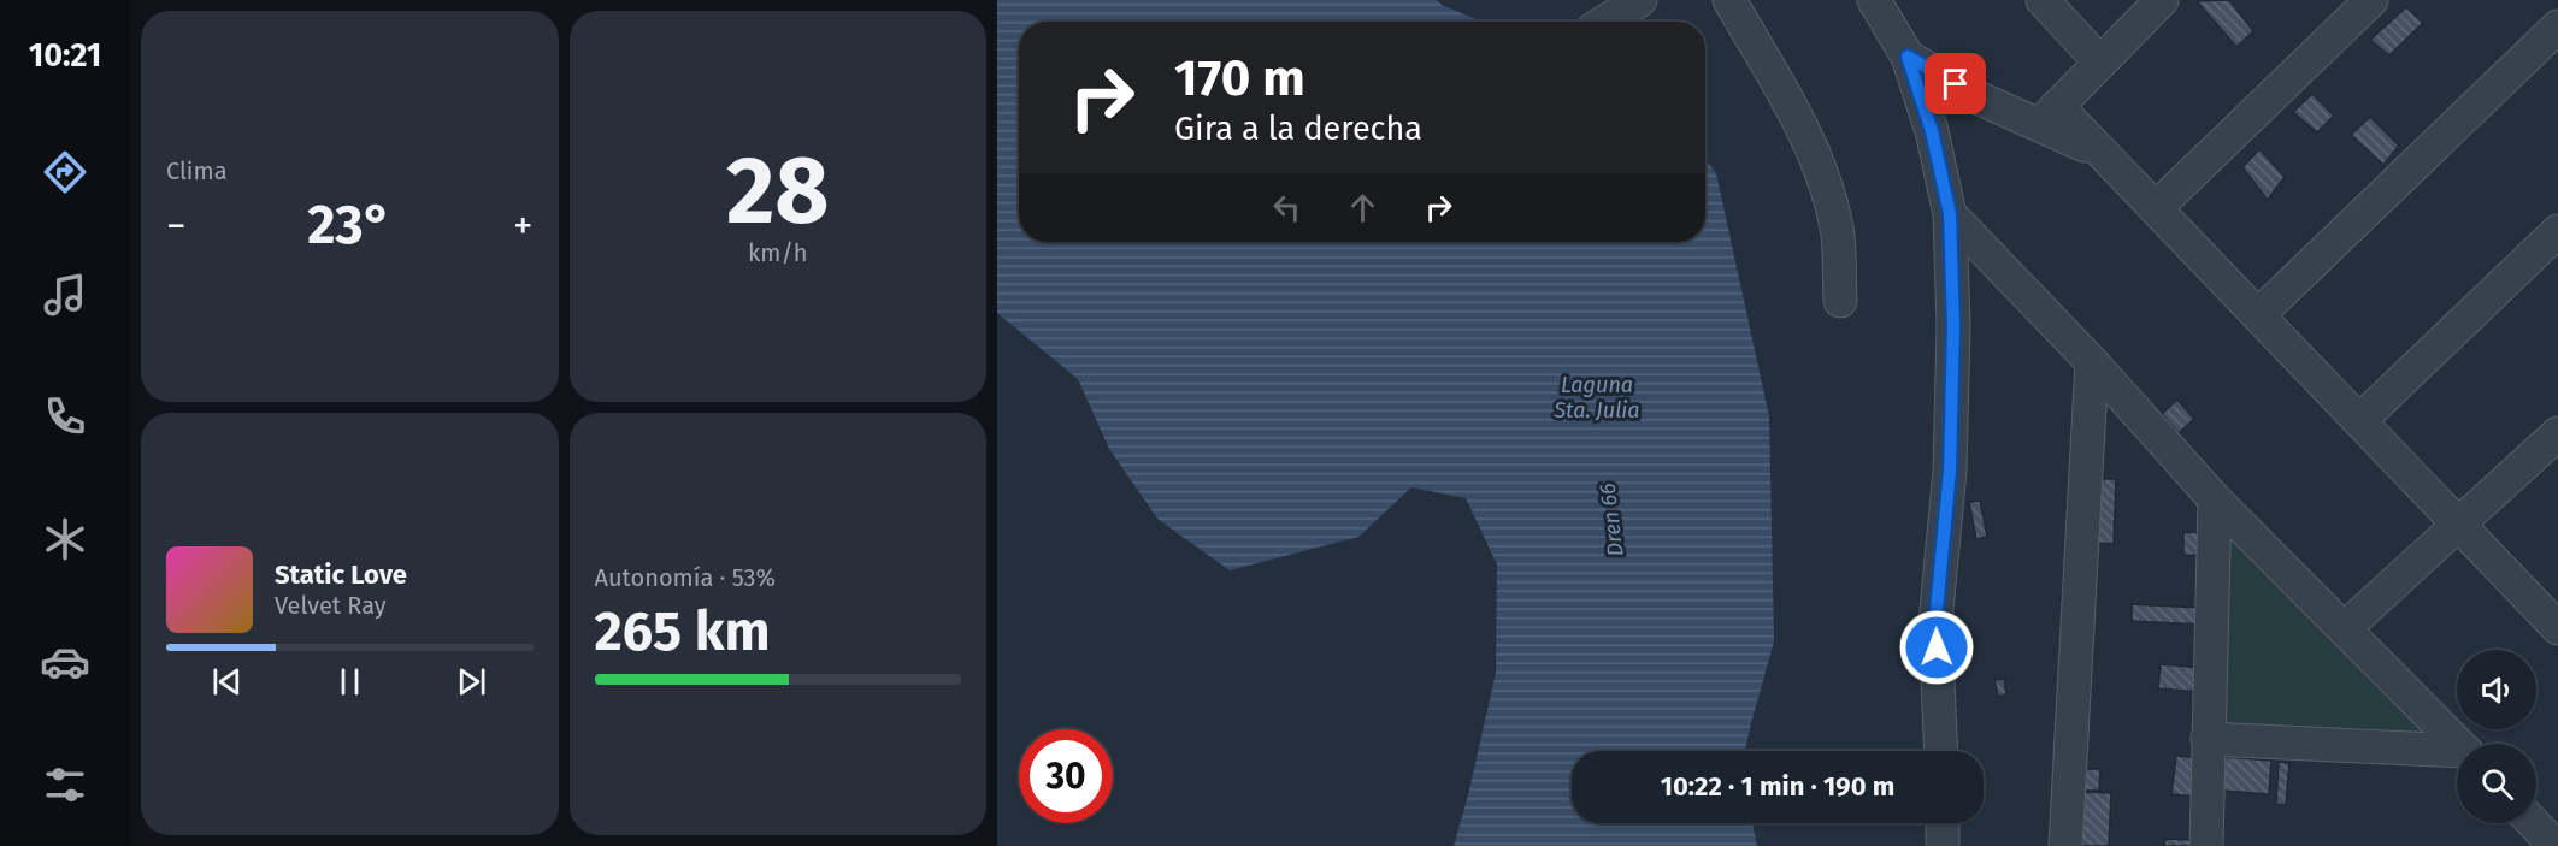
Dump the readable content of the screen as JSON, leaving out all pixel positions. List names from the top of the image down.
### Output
{
  "water": ["Laguna Sta. Julia", "Dren 66"],
  "page": {
    "tabs": "10:21",
    "tile": [
      "Clima",
      ["28", "km/h"],
      ["Autonomía · 53%", "265 km"]
    ],
    "turn": ["170 m", "Gira a la derecha"],
    "heat": ["−", "23°", "+"],
    "song": ["Static Love", "Velvet Ray"],
    "limit": "30",
    "trip": "10:22 · 1 min · 190 m"
  }
}
